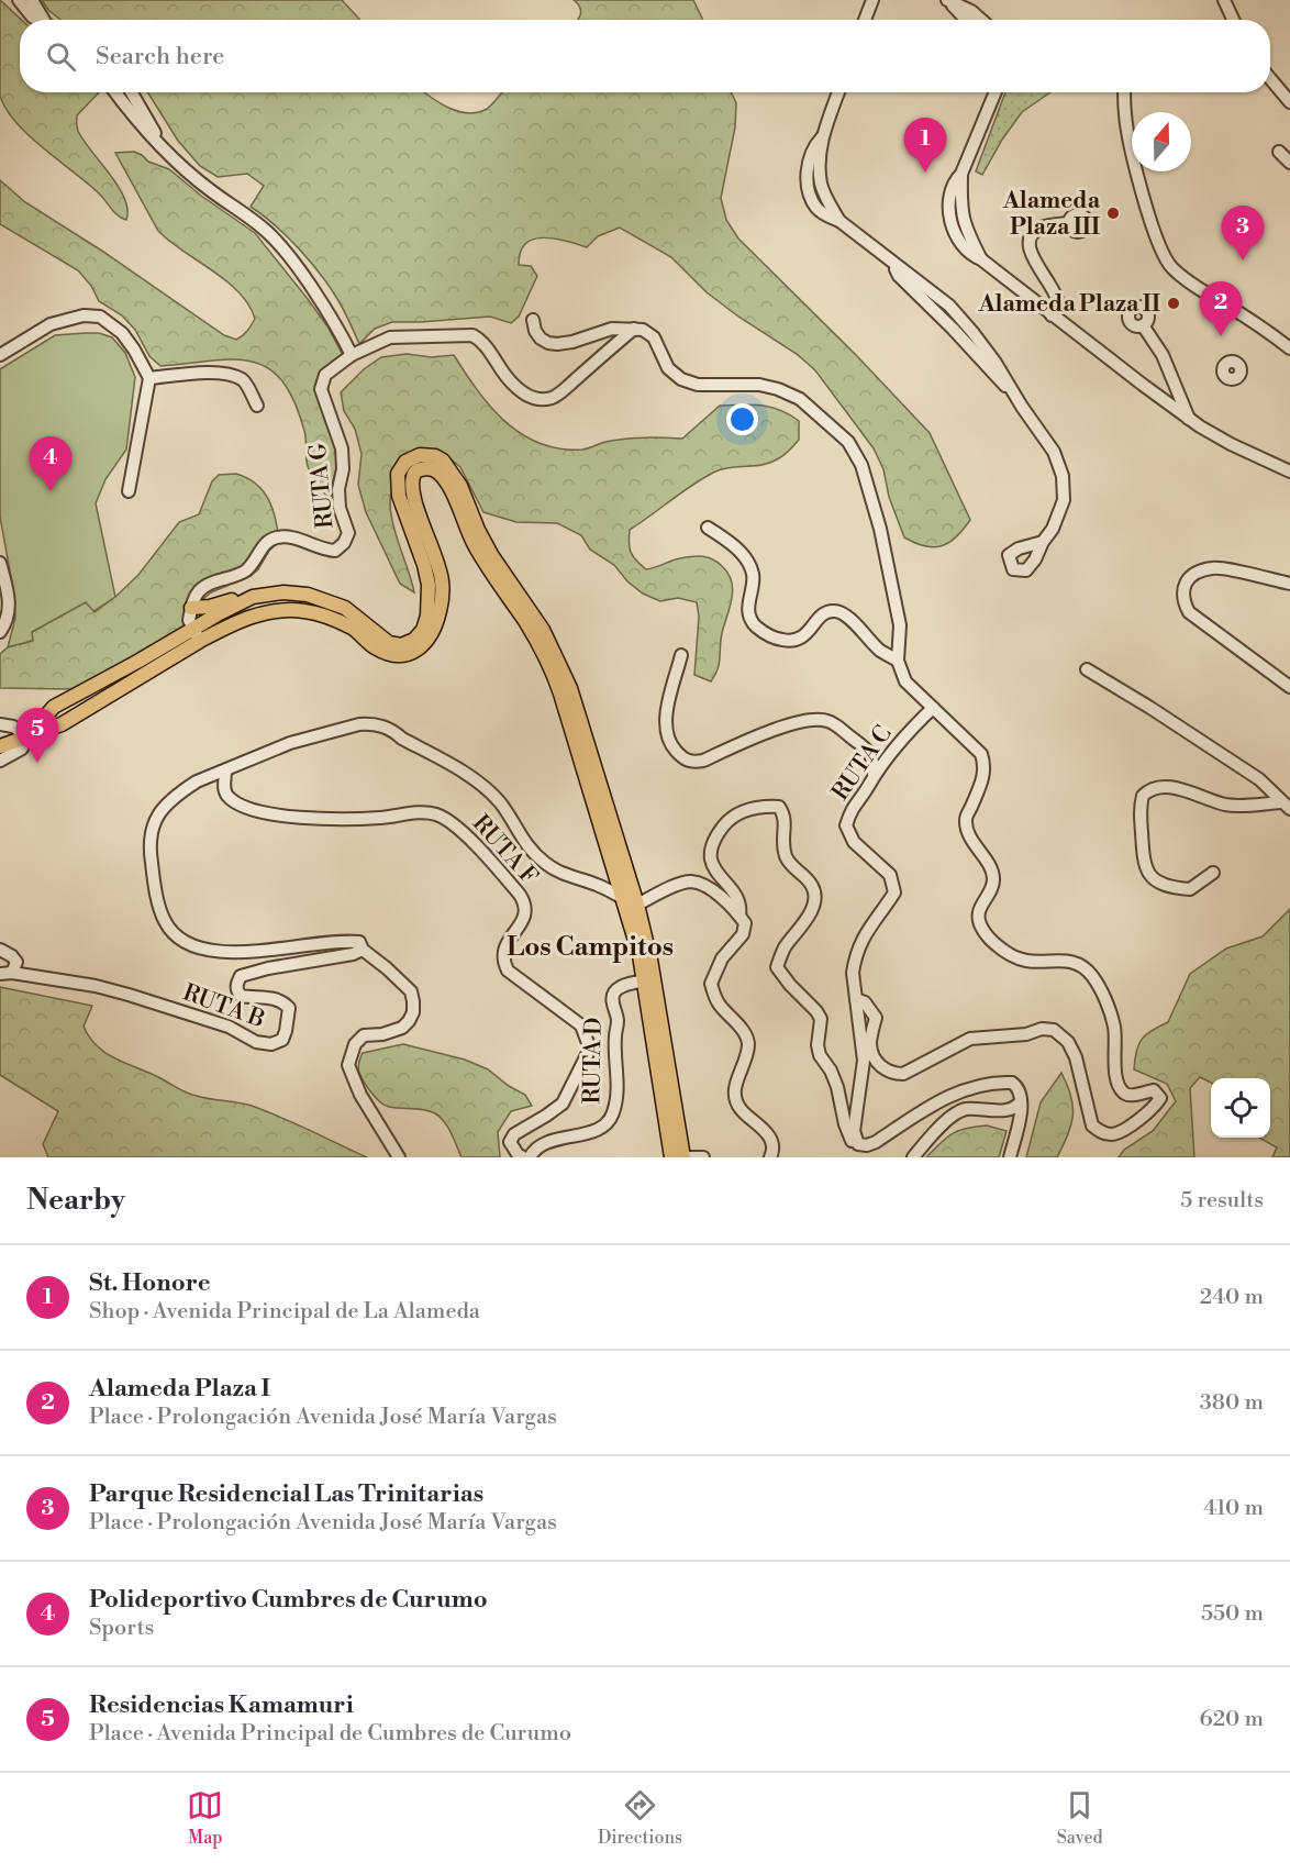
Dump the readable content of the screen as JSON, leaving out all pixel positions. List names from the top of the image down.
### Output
{
  "streets": {
    "street": [
      "RUTA G",
      "RUTA C",
      "RUTA F",
      "RUTA B",
      "RUTA D"
    ]
  },
  "crossings": [
    ["RUTA F", "RUTA B"]
  ],
  "districts": ["Los Campitos"],
  "places": ["Alameda Plaza III", "Alameda Plaza II"],
  "north": "top",
  "page": {
    "search": "Search here",
    "pins": [
      "1",
      "3",
      "2",
      "4",
      "5"
    ],
    "heading": ["Nearby", "5 results"],
    "list": [
      {
        "mark": "1",
        "name": "St. Honore",
        "note": "Shop · Avenida Principal de La Alameda",
        "value": "240 m"
      },
      {
        "mark": "2",
        "name": "Alameda Plaza I",
        "note": "Place · Prolongación Avenida José María Vargas",
        "value": "380 m"
      },
      {
        "mark": "3",
        "name": "Parque Residencial Las Trinitarias",
        "note": "Place · Prolongación Avenida José María Vargas",
        "value": "410 m"
      },
      {
        "mark": "4",
        "name": "Polideportivo Cumbres de Curumo",
        "note": "Sports",
        "value": "550 m"
      },
      {
        "mark": "5",
        "name": "Residencias Kamamuri",
        "note": "Place · Avenida Principal de Cumbres de Curumo",
        "value": "620 m"
      }
    ],
    "nav": ["Map", "Directions", "Saved"]
  }
}
